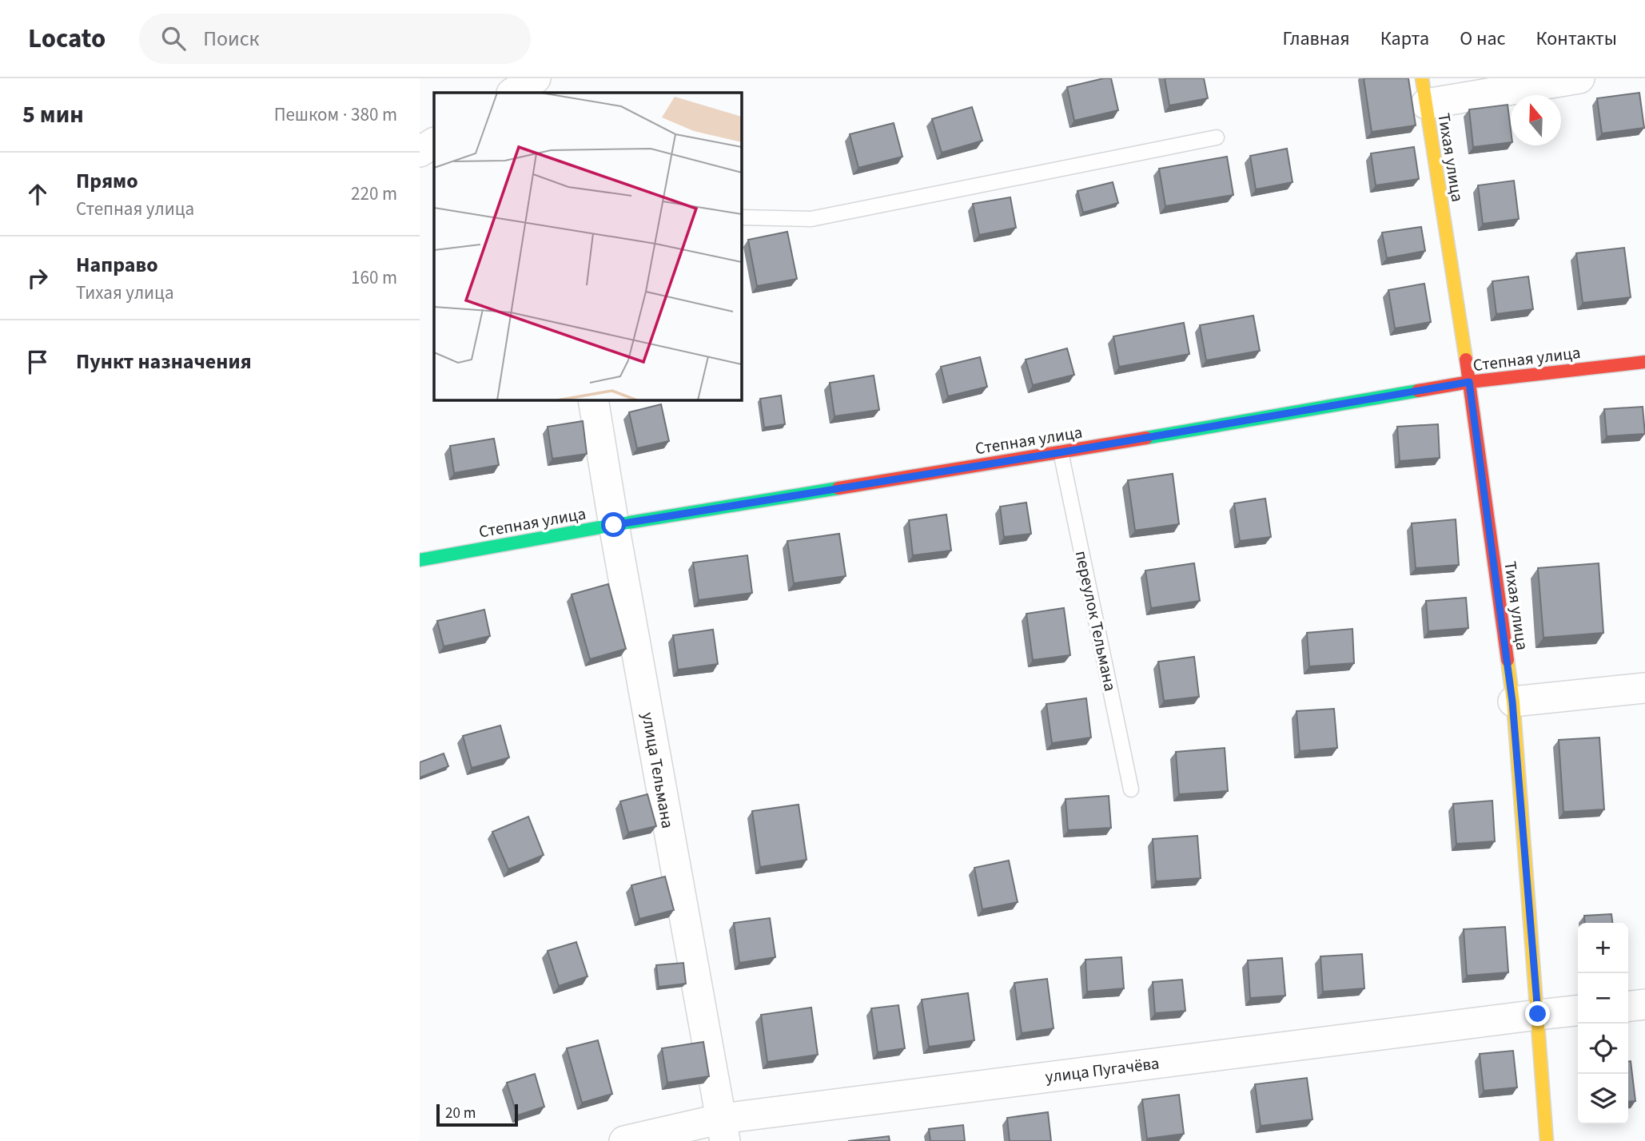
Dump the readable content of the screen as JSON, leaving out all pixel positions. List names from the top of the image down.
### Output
{
  "streets": {
    "street": [
      "Тихая улица",
      "Степная улица",
      "улица Тельмана",
      "улица Пугачёва"
    ],
    "lane": ["переулок Тельмана"]
  },
  "crossings": [
    ["Тихая улица", "Степная улица"],
    ["Тихая улица", "улица Пугачёва"],
    ["Степная улица", "переулок Тельмана"],
    ["Степная улица", "улица Тельмана"],
    ["улица Тельмана", "улица Пугачёва"]
  ],
  "scale_bar": "20 m",
  "north": "top",
  "page": {
    "header": "Locato",
    "search": "Поиск",
    "nav": [
      "Главная",
      "Карта",
      "О нас",
      "Контакты"
    ],
    "heading": ["5 мин", "Пешком · 380 m"],
    "list": [
      ["Прямо", "Степная улица", "220 m"],
      ["Направо", "Тихая улица", "160 m"],
      "Пункт назначения"
    ],
    "map_buttons": ["+", "−"],
    "scale": "20 m"
  }
}
